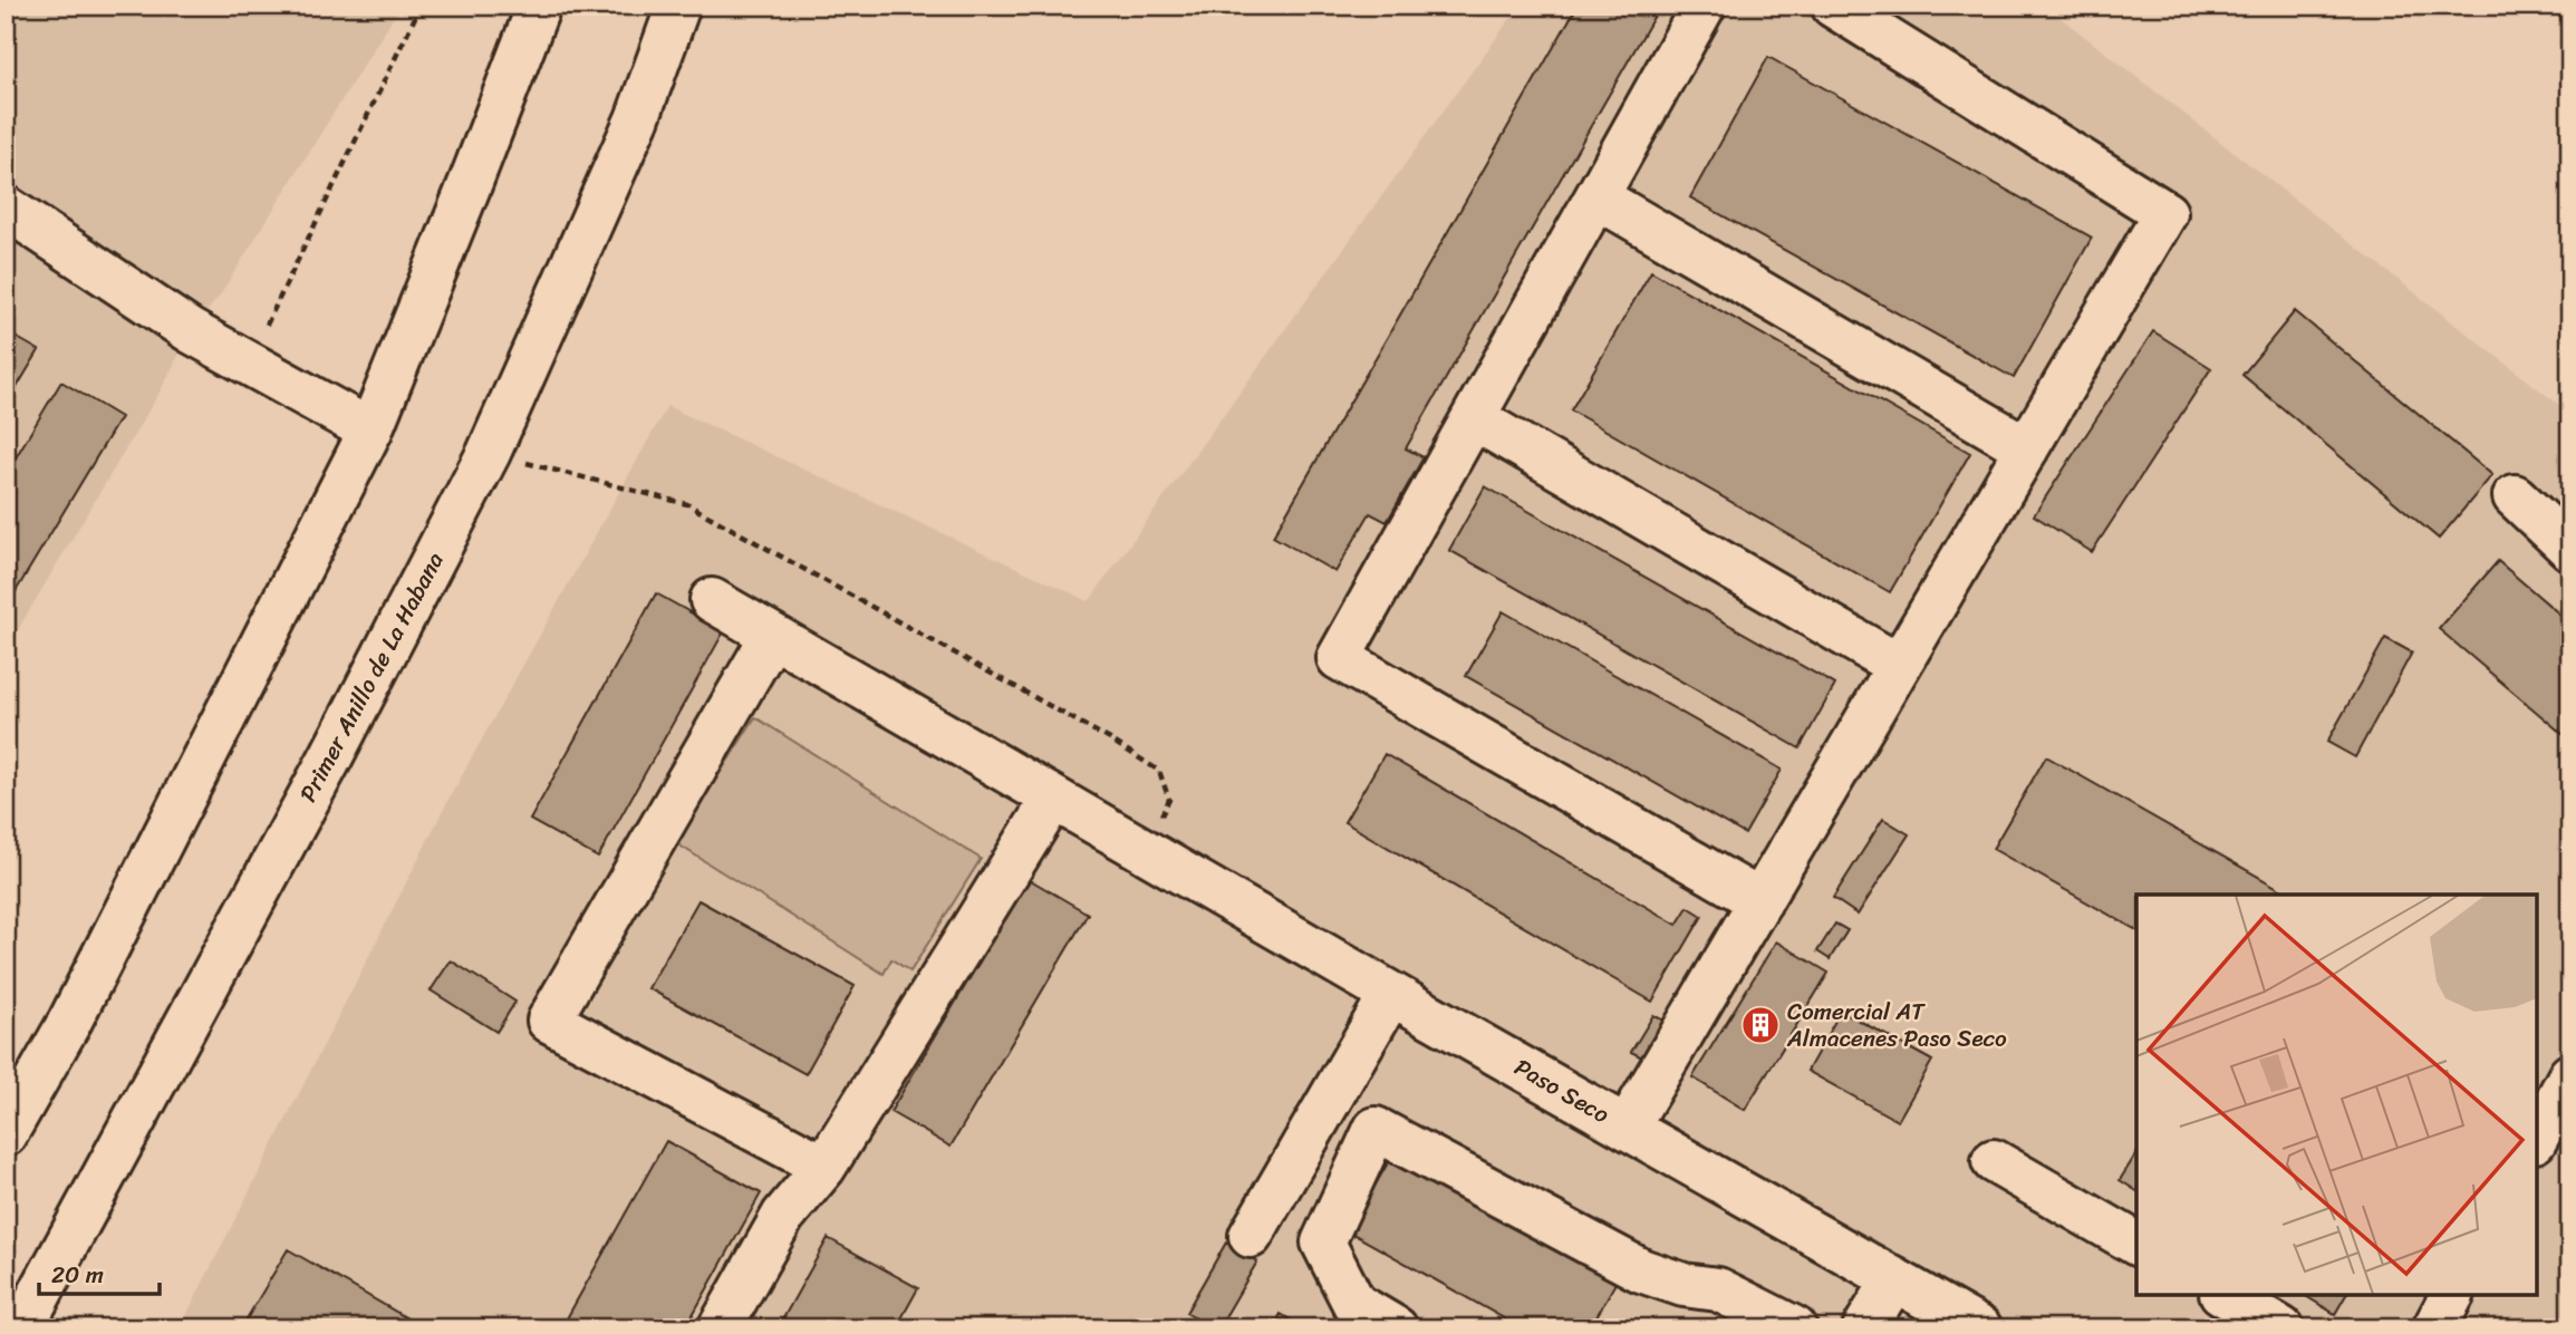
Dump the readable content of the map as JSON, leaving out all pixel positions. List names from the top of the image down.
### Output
{
  "streets": {
    "main road": ["Primer Anillo de La Habana", "Paso Seco"]
  },
  "places": {
    "building": ["Comercial AT Almacenes Paso Seco"]
  },
  "scale_bar": "20 m"
}
